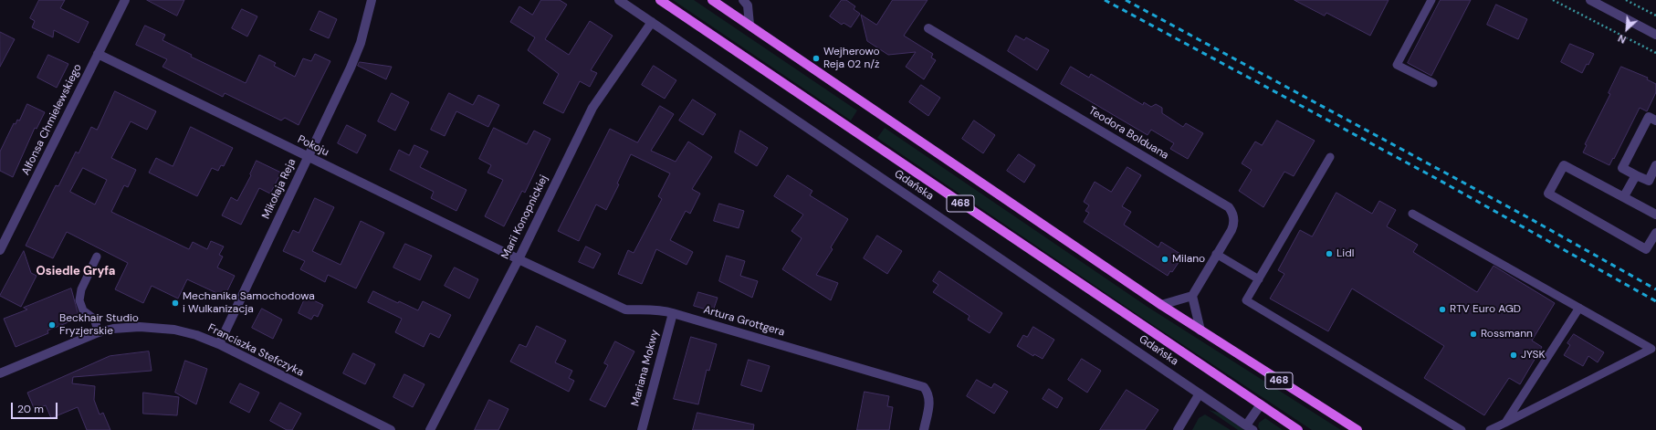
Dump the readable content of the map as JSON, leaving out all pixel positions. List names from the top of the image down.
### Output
{
  "streets": {
    "main road": ["Gdańska", "468"],
    "street": [
      "Alfonsa Chmielewskiego",
      "Teodora Bolduana",
      "Pokoju",
      "Mikołaja Reja",
      "Marii Konopnickiej",
      "Artura Grottgera",
      "Franciszka Stefczyka",
      "Mariana Mokwy"
    ]
  },
  "crossings": [
    ["Alfonsa Chmielewskiego", "Pokoju"],
    ["Pokoju", "Mikołaja Reja"],
    ["Pokoju", "Marii Konopnickiej"],
    ["Pokoju", "Artura Grottgera"],
    ["Gdańska", "Marii Konopnickiej"],
    ["Mikołaja Reja", "Franciszka Stefczyka"],
    ["Marii Konopnickiej", "Artura Grottgera"],
    ["Artura Grottgera", "Mariana Mokwy"]
  ],
  "districts": ["Osiedle Gryfa"],
  "places": [
    "Wejherowo Reja 02 n/ż",
    "Lidl",
    "Milano",
    "Mechanika Samochodowa i Wulkanizacja",
    "RTV Euro AGD",
    "Beckhair Studio Fryzjerskie",
    "Rossmann",
    "JYSK"
  ],
  "scale_bar": "20 m",
  "north": "bottom left"
}
